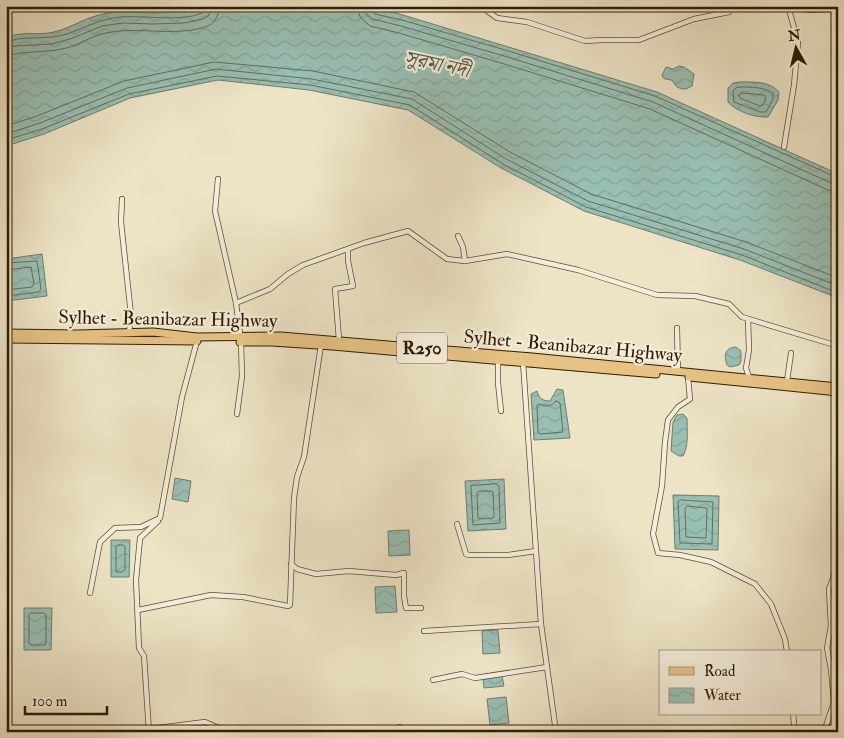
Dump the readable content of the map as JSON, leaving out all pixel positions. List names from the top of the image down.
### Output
{
  "streets": {
    "main road": ["Sylhet - Beanibazar Highway", "R250"]
  },
  "water": ["সুরমা নদী"],
  "legend": ["Road", "Water"],
  "scale_bar": "100 m",
  "north": "top"
}
